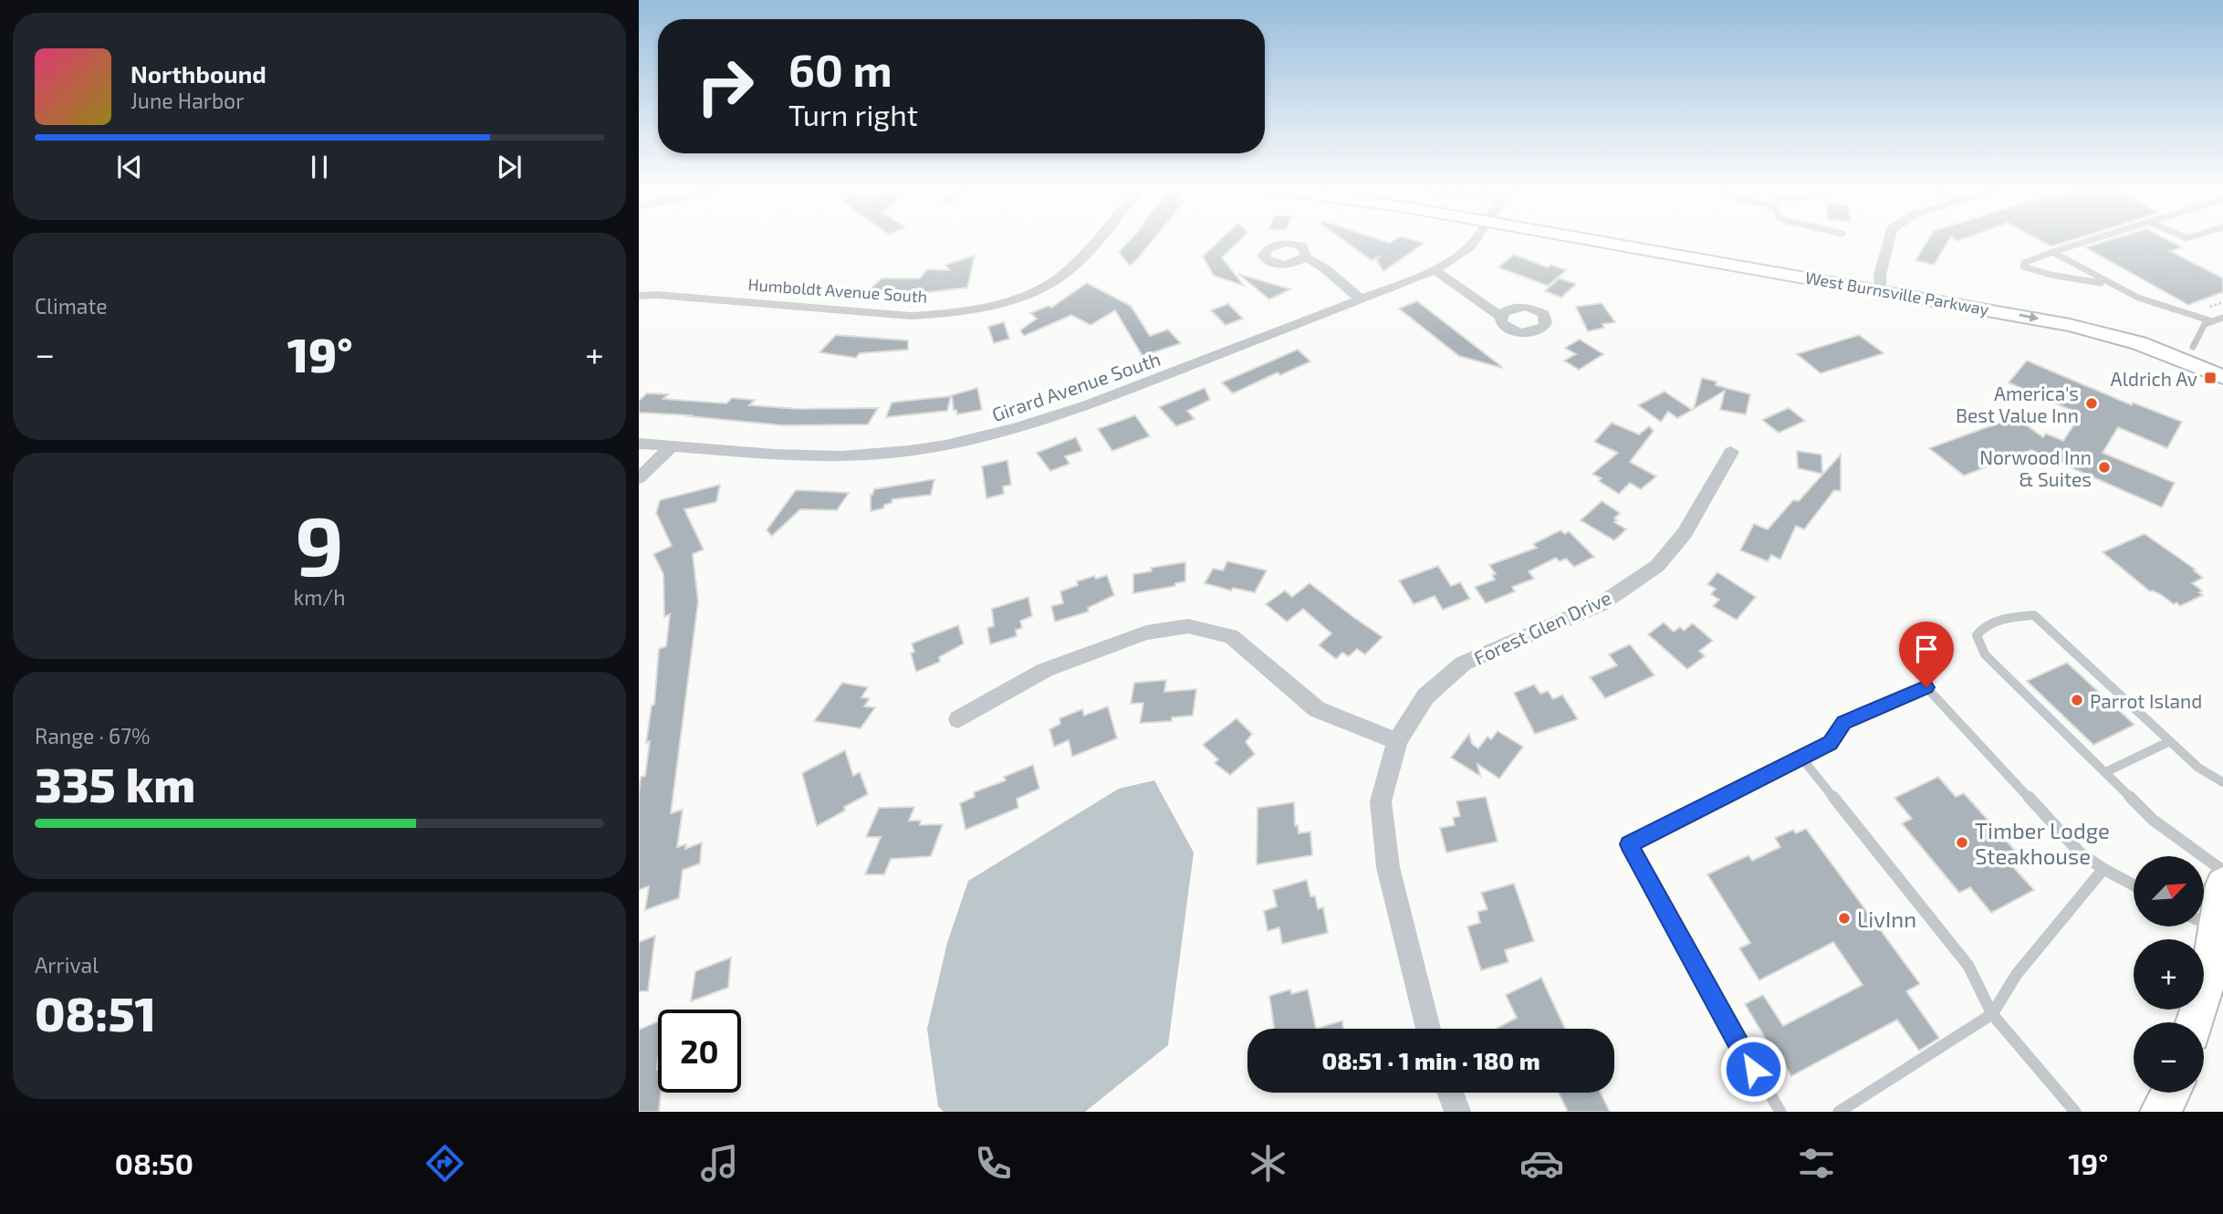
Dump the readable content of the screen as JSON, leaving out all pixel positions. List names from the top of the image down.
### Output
{
  "streets": {
    "street": [
      "Humboldt Avenue South",
      "West Burnsville Parkway",
      "Girard Avenue South",
      "Forest Glen Drive"
    ]
  },
  "places": {
    "transit": ["Aldrich Av"],
    "other": [
      "America's Best Value Inn",
      "Norwood Inn & Suites",
      "Parrot Island",
      "Timber Lodge Steakhouse",
      "LivInn"
    ]
  },
  "north": "top right",
  "page": {
    "turn": ["60 m", "Turn right"],
    "song": ["Northbound", "June Harbor"],
    "tile": [
      "Climate",
      ["9", "km/h"],
      ["Range · 67%", "335 km"],
      ["Arrival", "08:51"]
    ],
    "heat": ["−", "19°", "+"],
    "map_buttons": ["+", "−"],
    "limit": "20",
    "trip": "08:51 · 1 min · 180 m",
    "tabs": ["08:50", "19°"]
  }
}
